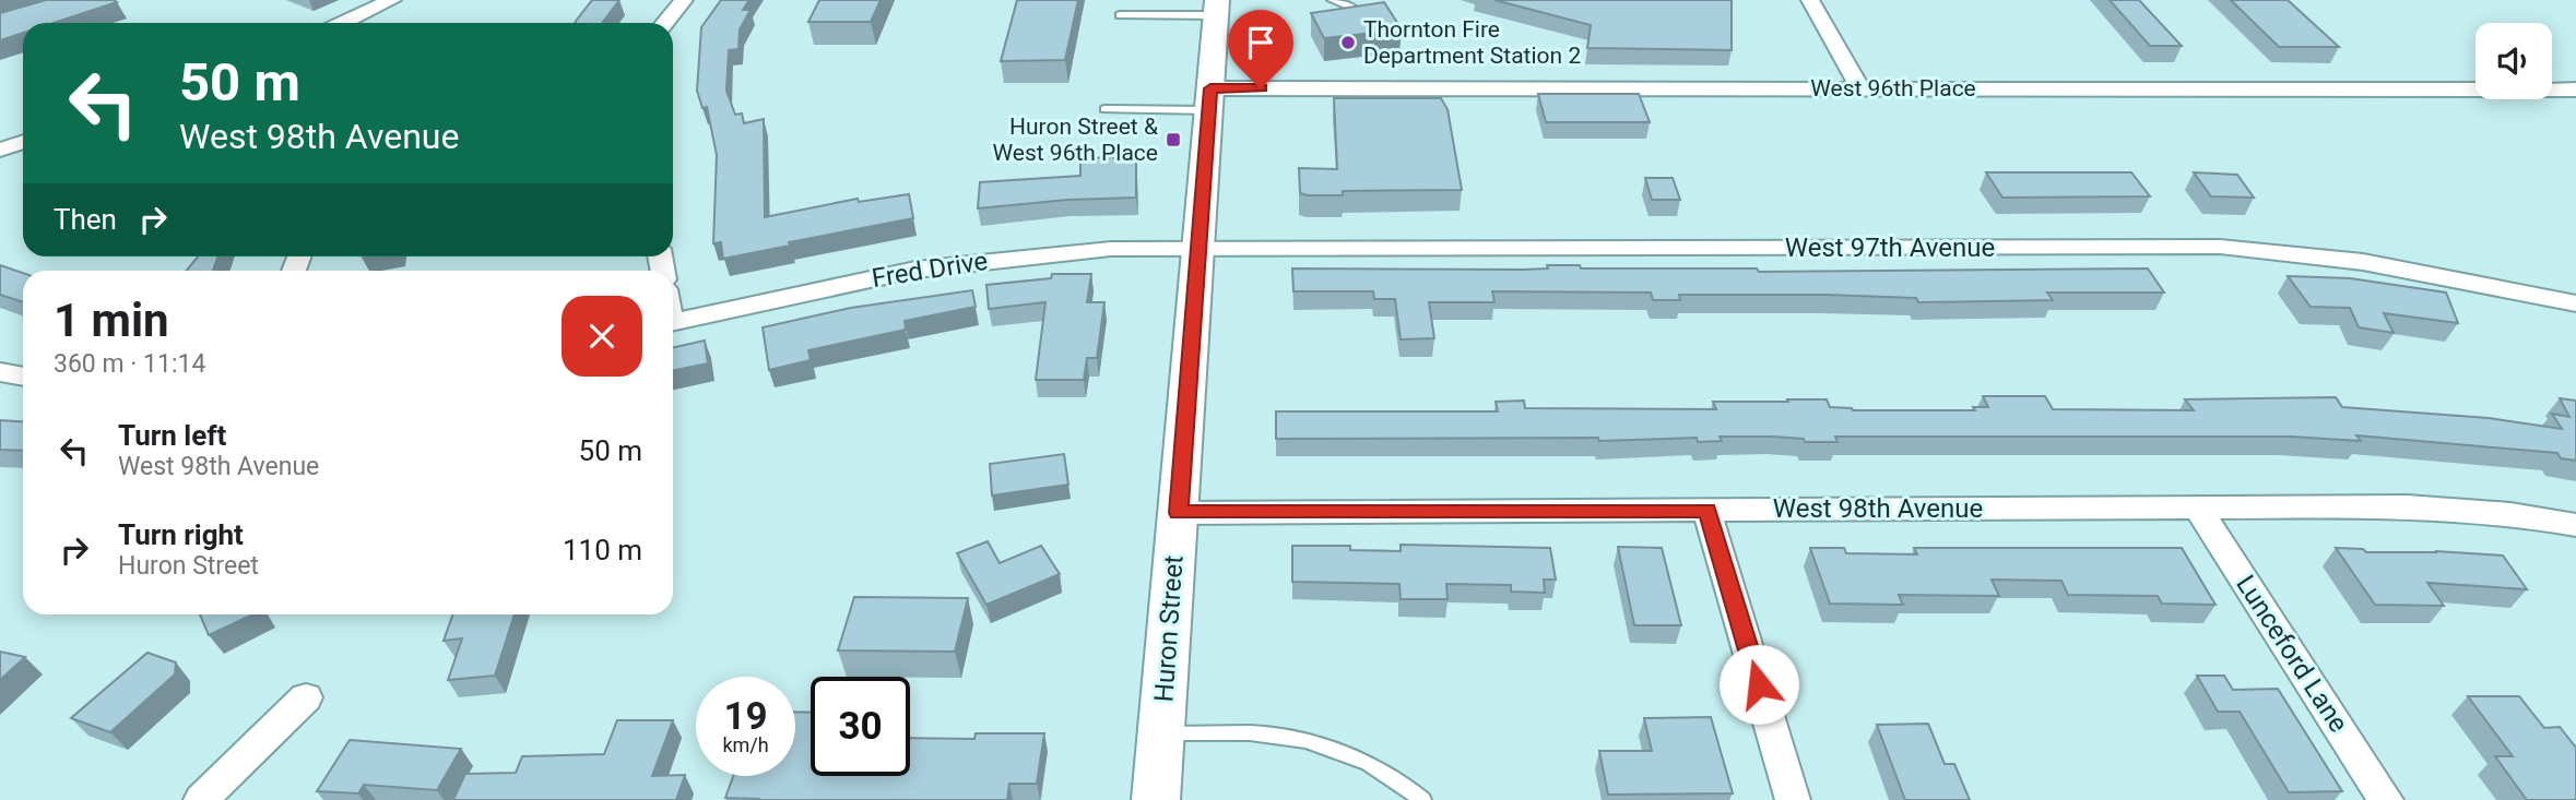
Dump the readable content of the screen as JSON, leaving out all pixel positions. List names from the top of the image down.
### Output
{
  "streets": {
    "main road": ["Huron Street"],
    "street": [
      "West 96th Place",
      "West 97th Avenue",
      "Fred Drive",
      "West 98th Avenue",
      "Lunceford Lane"
    ]
  },
  "crossings": [
    ["West 96th Place", "Huron Street"],
    ["West 97th Avenue", "Fred Drive"],
    ["West 97th Avenue", "Huron Street"],
    ["Fred Drive", "Huron Street"],
    ["West 98th Avenue", "Huron Street"],
    ["West 98th Avenue", "Lunceford Lane"]
  ],
  "places": {
    "other": ["Thornton Fire Department Station 2"],
    "transit": ["Huron Street & West 96th Place"]
  },
  "page": {
    "turn": ["50 m", "West 98th Avenue"],
    "then": "Then",
    "heading": ["1 min", "360 m · 11:14"],
    "list": [
      {
        "name": "Turn left",
        "note": "West 98th Avenue",
        "value": "50 m"
      },
      {
        "name": "Turn right",
        "note": "Huron Street",
        "value": "110 m"
      }
    ],
    "speed": "19 km/h",
    "limit": "30"
  }
}
